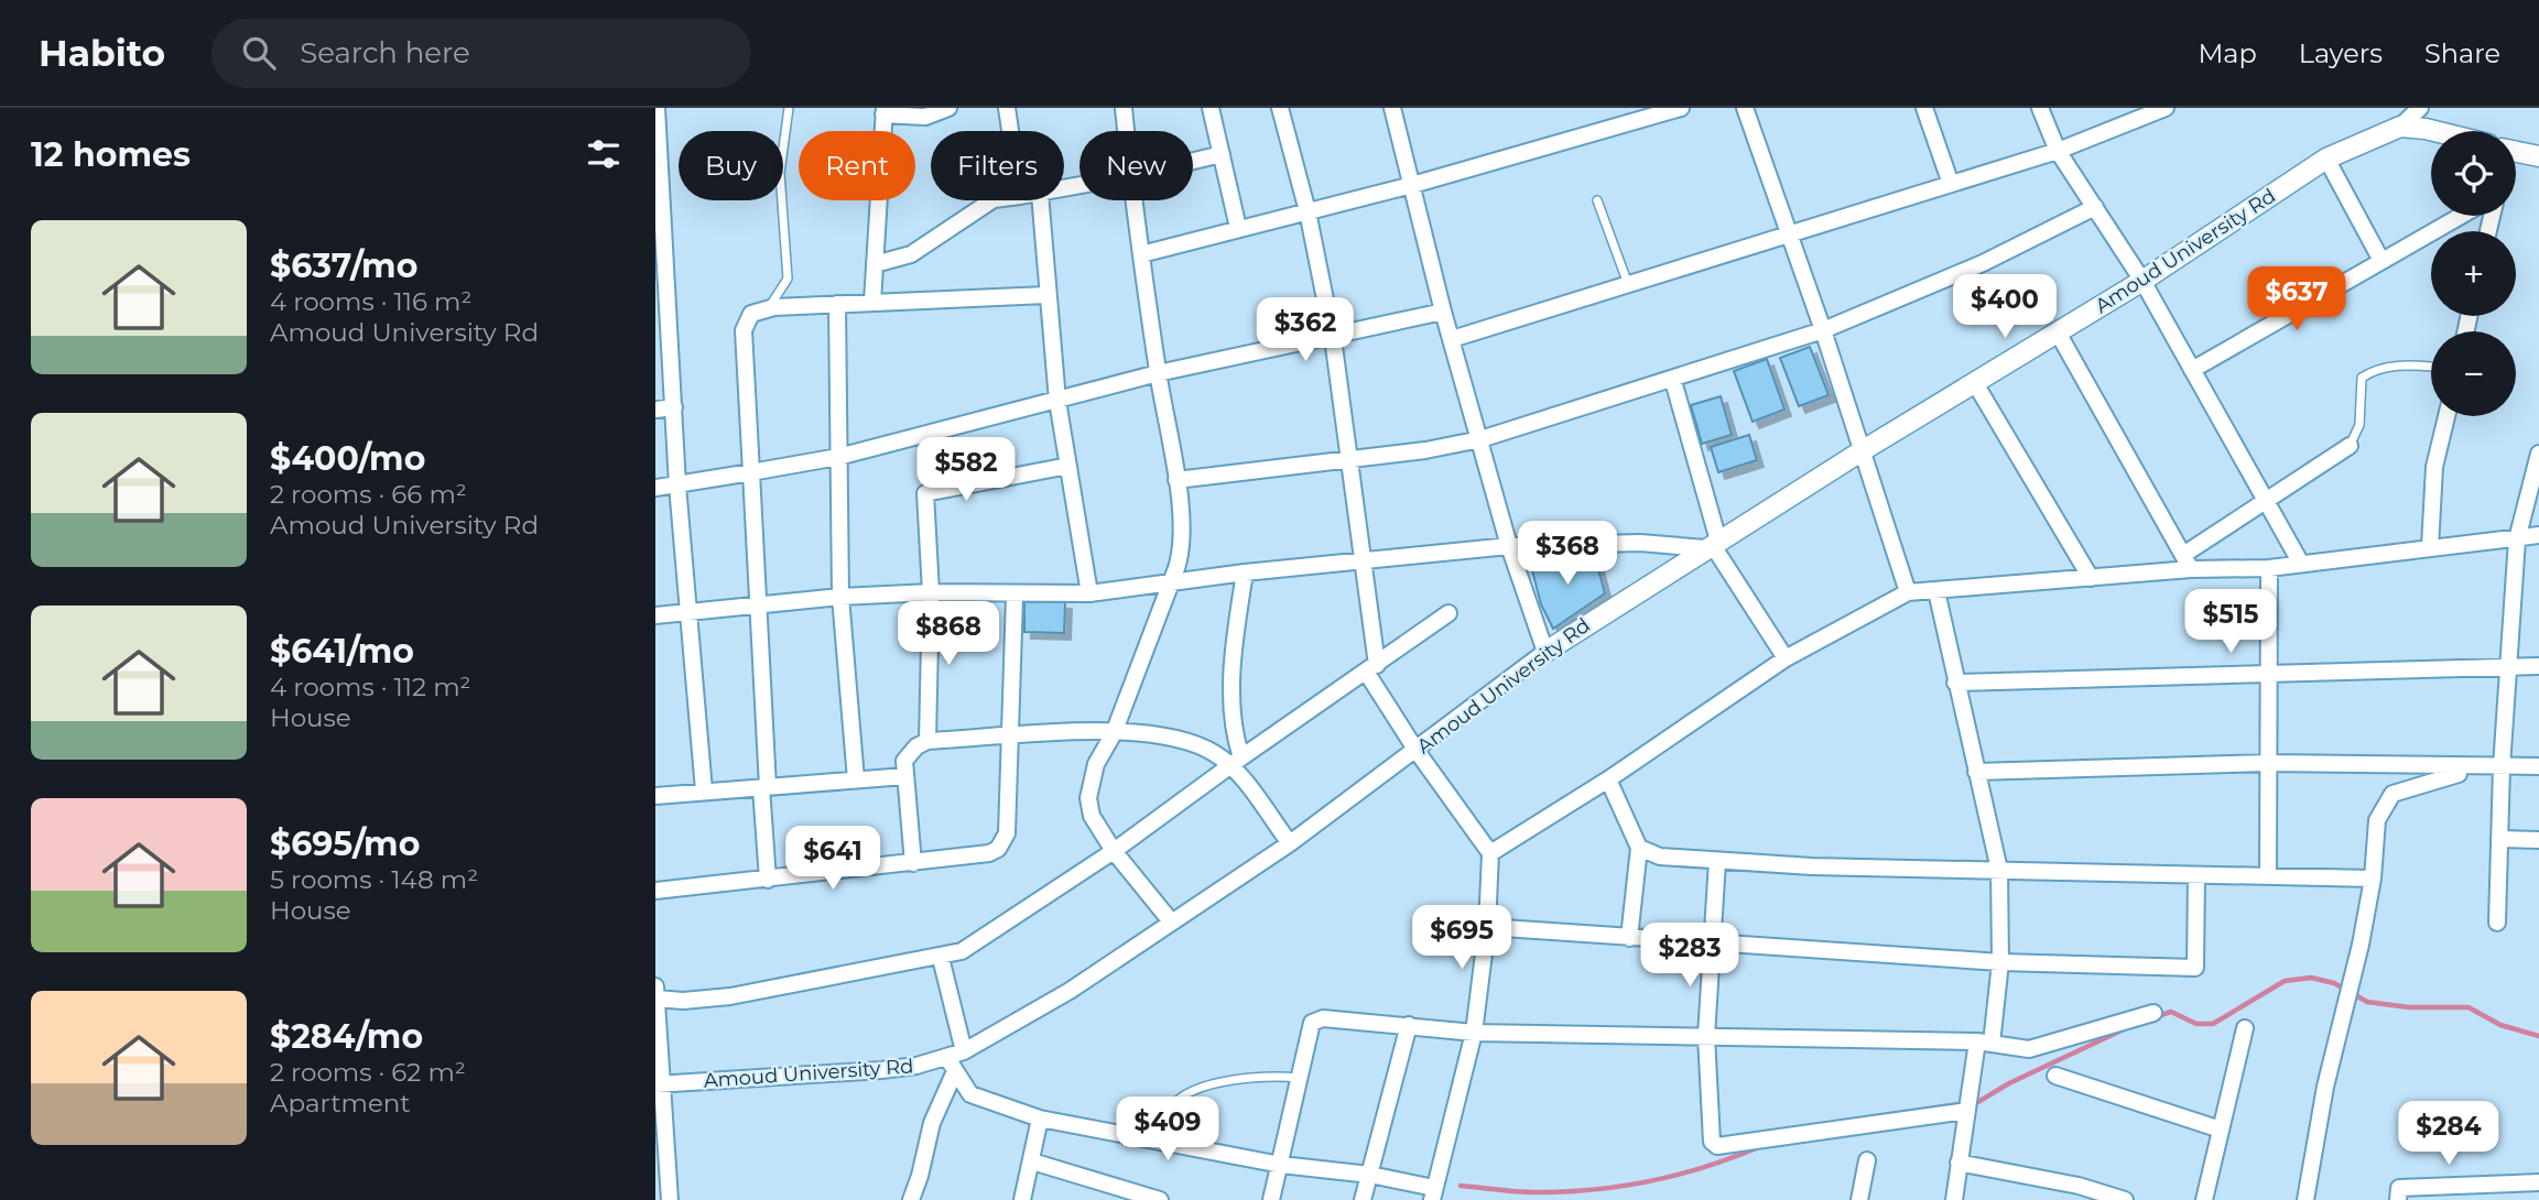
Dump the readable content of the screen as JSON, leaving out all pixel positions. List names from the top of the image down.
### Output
{
  "streets": {
    "street": ["Amoud University Rd"]
  },
  "page": {
    "header": "Habito",
    "search": "Search here",
    "nav": ["Map", "Layers", "Share"],
    "heading": "12 homes",
    "map_buttons": ["+", "−"],
    "chip": [
      "Buy",
      "Rent",
      "Filters",
      "New"
    ],
    "list": [
      {
        "name": "$637/mo",
        "note": "4 rooms · 116 m² · Amoud University Rd"
      },
      {
        "name": "$400/mo",
        "note": "2 rooms · 66 m² · Amoud University Rd"
      },
      {
        "name": "$641/mo",
        "note": "4 rooms · 112 m² · House"
      },
      {
        "name": "$695/mo",
        "note": "5 rooms · 148 m² · House"
      },
      {
        "name": "$284/mo",
        "note": "2 rooms · 62 m² · Apartment"
      }
    ],
    "price": [
      "$637",
      "$400",
      "$362",
      "$582",
      "$368",
      "$515",
      "$868",
      "$641",
      "$695",
      "$283",
      "$409",
      "$284"
    ]
  }
}
